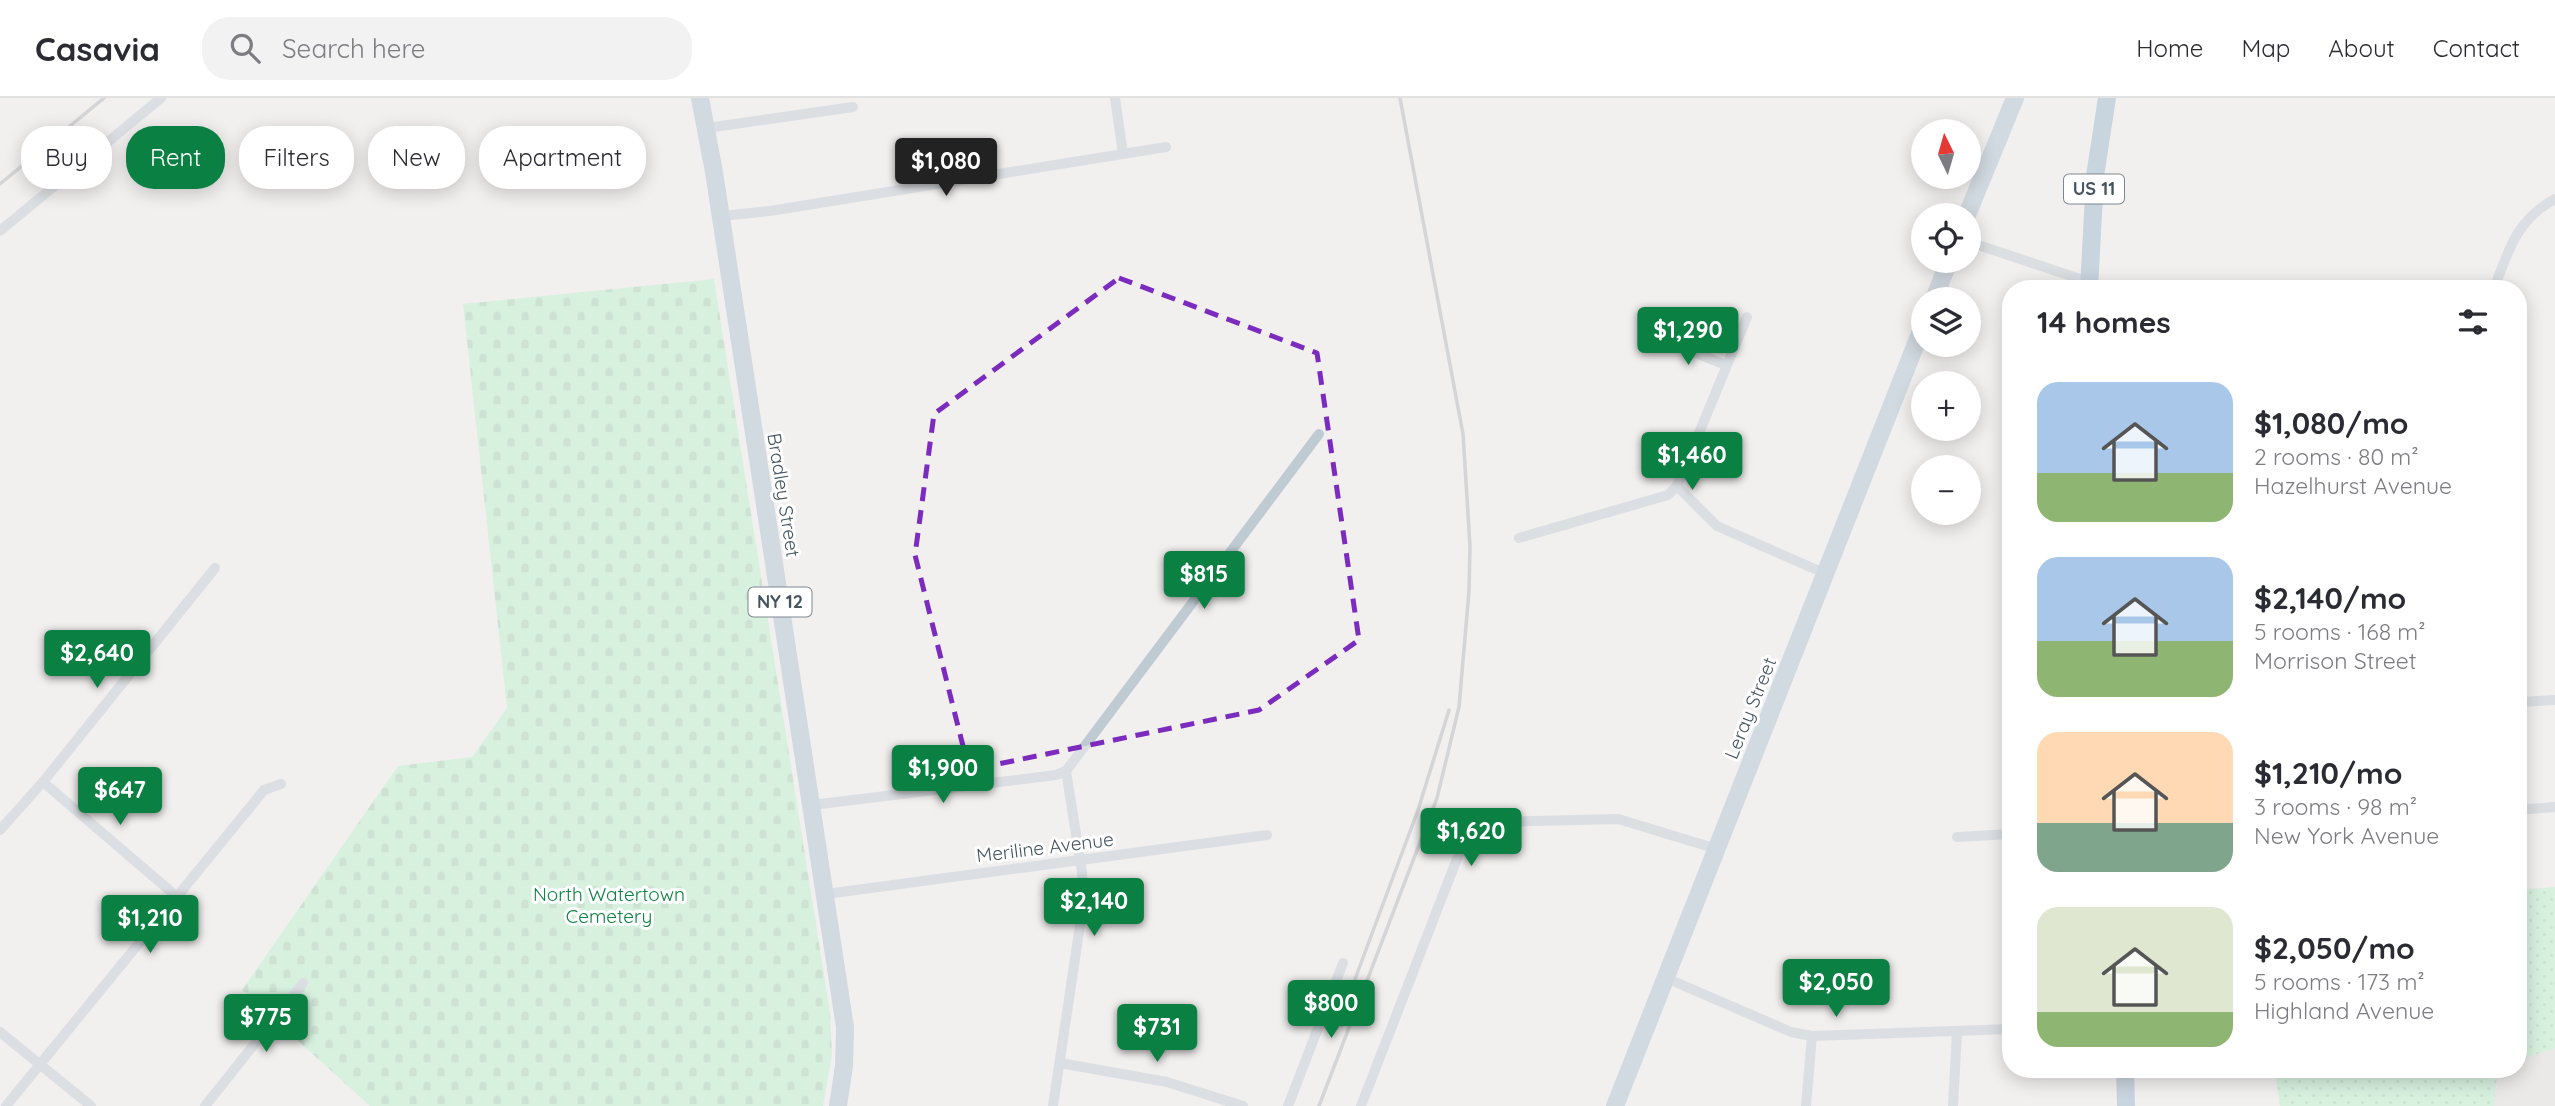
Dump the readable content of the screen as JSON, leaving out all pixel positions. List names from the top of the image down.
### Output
{
  "streets": {
    "highway": ["US 11"],
    "main road": ["Bradley Street", "NY 12", "Leray Street"],
    "street": ["Meriline Avenue"]
  },
  "crossings": [
    ["Bradley Street", "Meriline Avenue"]
  ],
  "parks": ["North Watertown Cemetery"],
  "north": "top",
  "page": {
    "header": "Casavia",
    "search": "Search here",
    "nav": [
      "Home",
      "Map",
      "About",
      "Contact"
    ],
    "map_buttons": ["+", "−"],
    "chip": [
      "Buy",
      "Rent",
      "Filters",
      "New",
      "Apartment"
    ],
    "price": [
      "$1,080",
      "$1,290",
      "$1,460",
      "$815",
      "$2,640",
      "$1,900",
      "$647",
      "$1,620",
      "$2,140",
      "$1,210",
      "$2,050",
      "$800",
      "$775",
      "$731"
    ],
    "heading": "14 homes",
    "list": [
      {
        "name": "$1,080/mo",
        "note": "2 rooms · 80 m² · Hazelhurst Avenue"
      },
      {
        "name": "$2,140/mo",
        "note": "5 rooms · 168 m² · Morrison Street"
      },
      {
        "name": "$1,210/mo",
        "note": "3 rooms · 98 m² · New York Avenue"
      },
      {
        "name": "$2,050/mo",
        "note": "5 rooms · 173 m² · Highland Avenue"
      }
    ]
  }
}
